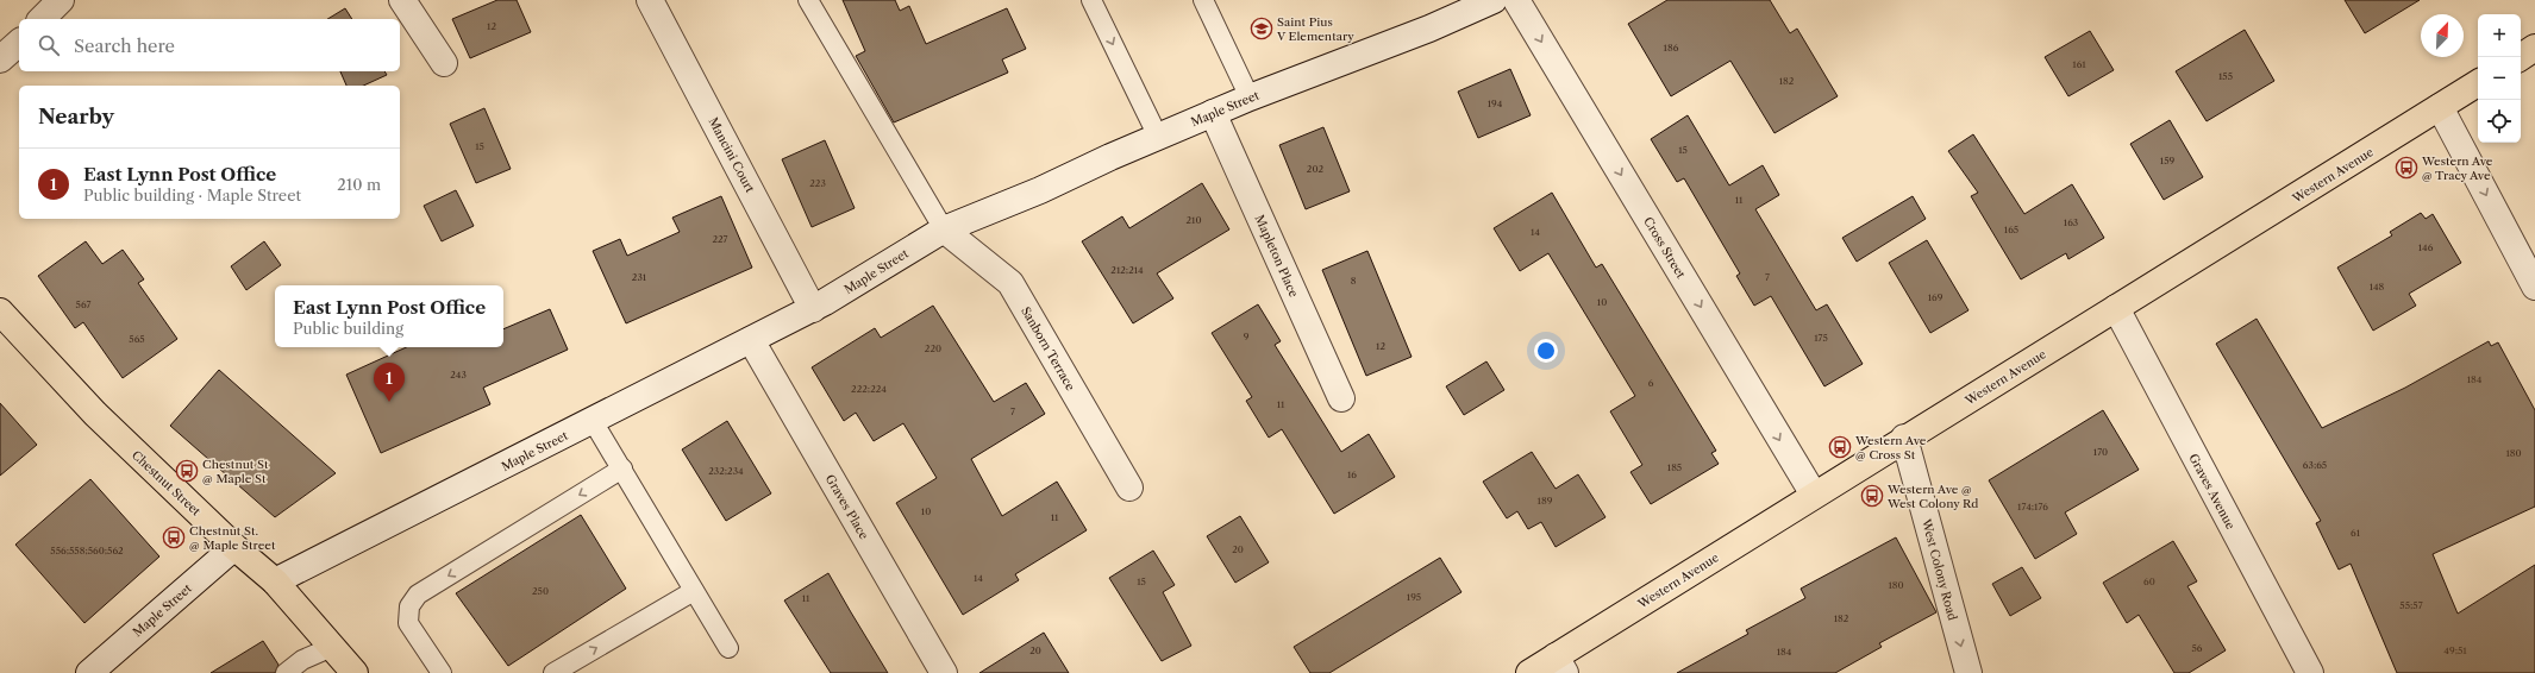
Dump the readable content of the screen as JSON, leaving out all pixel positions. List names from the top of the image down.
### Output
{
  "streets": {
    "main road": ["Western Avenue", "Chestnut Street"],
    "street": [
      "Maple Street",
      "Mancini Court",
      "Cross Street",
      "Mapleton Place",
      "Sanborn Terrace",
      "Graves Avenue",
      "Graves Place",
      "West Colony Road"
    ]
  },
  "crossings": [
    ["Maple Street", "Mancini Court"],
    ["Maple Street", "Mapleton Place"],
    ["Maple Street", "Sanborn Terrace"],
    ["Maple Street", "Chestnut Street"],
    ["Maple Street", "Graves Place"],
    ["Western Avenue", "Cross Street"],
    ["Western Avenue", "Graves Avenue"],
    ["Western Avenue", "West Colony Road"]
  ],
  "one_way": ["Cross Street", "West Colony Road"],
  "places": {
    "school or university": ["Saint Pius V Elementary"],
    "bus stop": [
      "Western Ave @ Tracy Ave",
      "Western Ave @ Cross St",
      "Chestnut St @ Maple St",
      "Western Ave @ West Colony Rd",
      "Chestnut St. @ Maple Street"
    ]
  },
  "house_numbers": [
    "12",
    "186",
    "161",
    "155",
    "182",
    "194",
    "15",
    "15",
    "159",
    "202",
    "223",
    "11",
    "210",
    "163",
    "165",
    "14",
    "227",
    "146",
    "212;214",
    "231",
    "7",
    "8",
    "148",
    "169",
    "10",
    "567",
    "9",
    "175",
    "565",
    "12",
    "220",
    "243",
    "184",
    "6",
    "222;224",
    "11",
    "7",
    "170",
    "180",
    "63;65",
    "185",
    "232;234",
    "16",
    "189",
    "174;176",
    "10",
    "11",
    "61",
    "20",
    "556;558;560;562",
    "14",
    "15",
    "60",
    "180",
    "250",
    "195",
    "11",
    "55;57",
    "182",
    "56",
    "20",
    "49;51",
    "184"
  ],
  "north": "top right",
  "page": {
    "map_buttons": ["+", "−"],
    "search": "Search here",
    "heading": "Nearby",
    "list": [
      {
        "mark": "1",
        "name": "East Lynn Post Office",
        "note": "Public building · Maple Street",
        "value": "210 m"
      }
    ],
    "popup": ["East Lynn Post Office", "Public building"],
    "pins": "1"
  }
}
